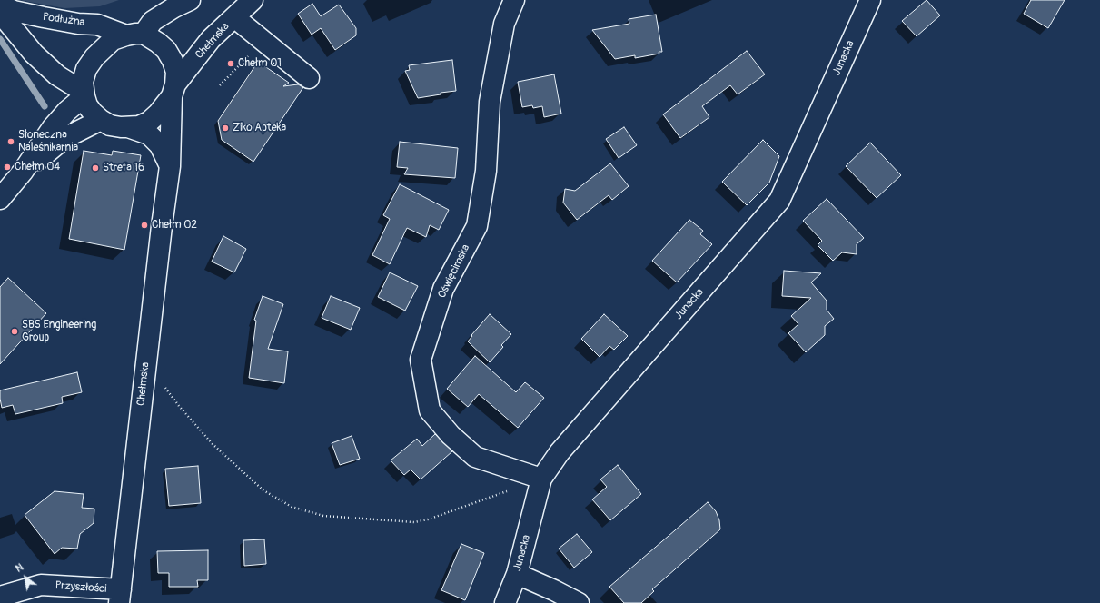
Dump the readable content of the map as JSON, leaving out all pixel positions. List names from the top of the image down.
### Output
{
  "streets": {
    "street": [
      "Podłużna",
      "Chełmska",
      "Junacka",
      "Oświęcimska",
      "Przyszłości"
    ]
  },
  "crossings": [
    ["Podłużna", "Chełmska"],
    ["Chełmska", "Przyszłości"],
    ["Junacka", "Oświęcimska"]
  ],
  "places": [
    "Chełm 01",
    "Ziko Apteka",
    "Słoneczna Naleśnikarnia",
    "Chełm 04",
    "Strefa 16",
    "Chełm 02",
    "SBS Engineering Group"
  ],
  "north": "top left"
}
